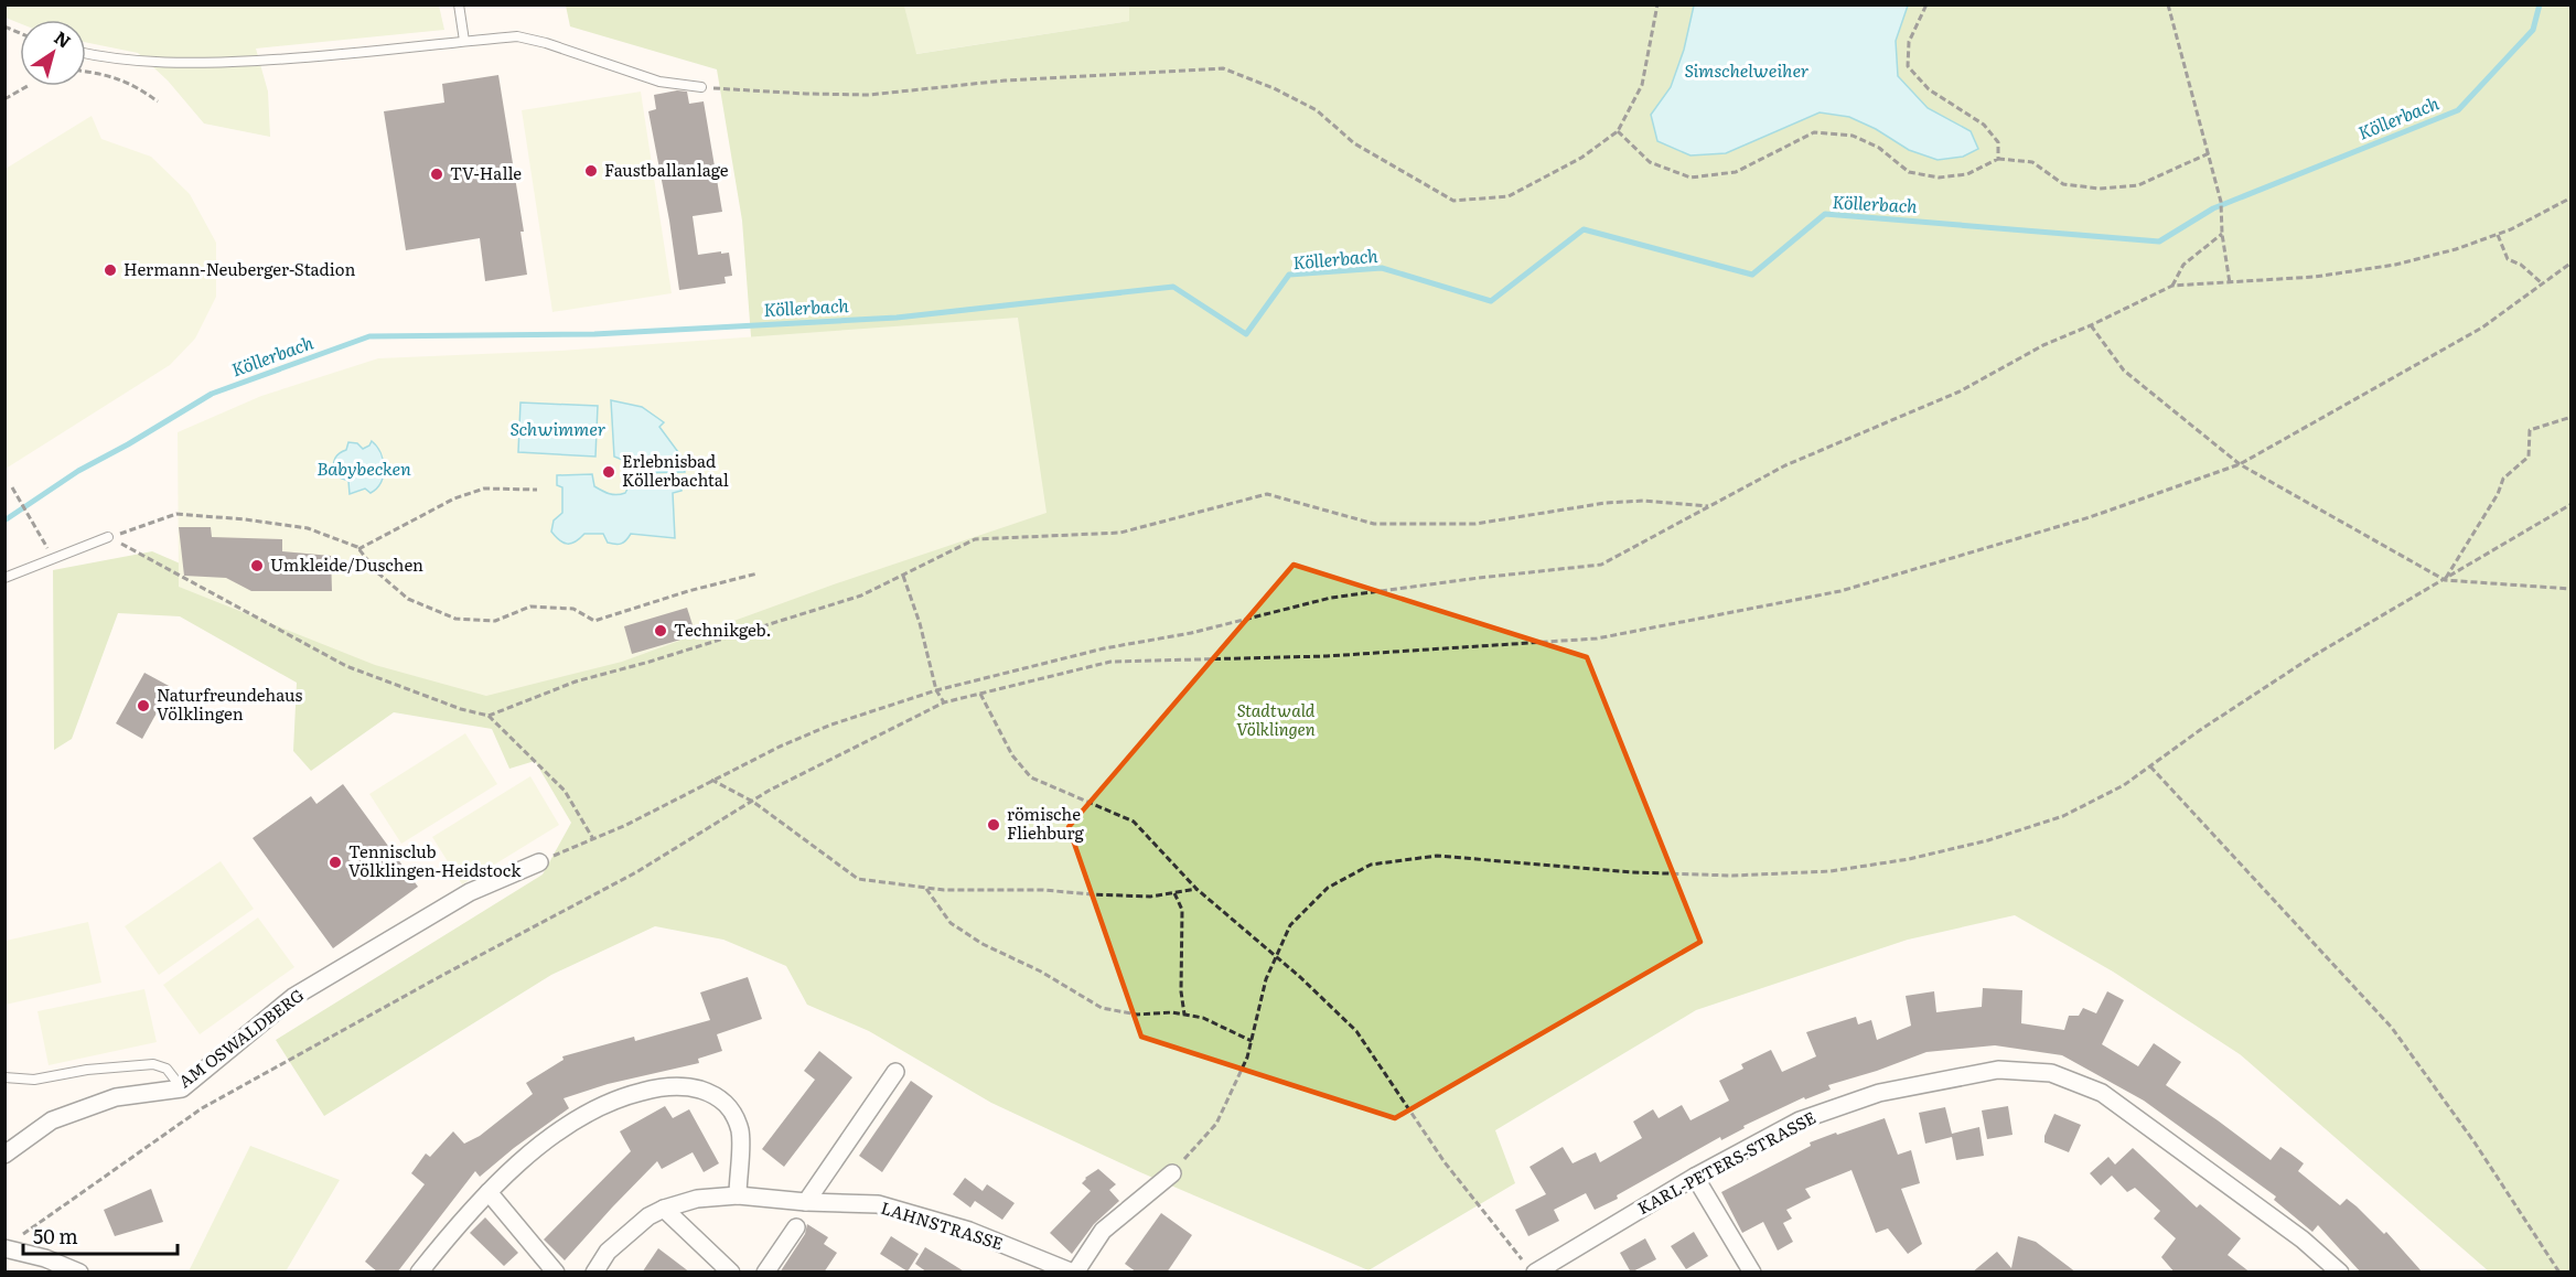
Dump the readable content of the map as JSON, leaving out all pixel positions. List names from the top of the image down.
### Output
{
  "streets": {
    "street": ["AM OSWALDBERG", "KARL-PETERS-STRASSE", "LAHNSTRASSE"]
  },
  "water": [
    "Simschelweiher",
    "Köllerbach",
    "Schwimmer",
    "Babybecken"
  ],
  "parks": ["Stadtwald Völklingen"],
  "places": [
    "Faustballanlage",
    "TV-Halle",
    "Hermann-Neuberger-Stadion",
    "Erlebnisbad Köllerbachtal",
    "Umkleide/Duschen",
    "Technikgeb.",
    "Naturfreundehaus Völklingen",
    "römische Fliehburg",
    "Tennisclub Völklingen-Heidstock"
  ],
  "scale_bar": "50 m",
  "north": "top right"
}
